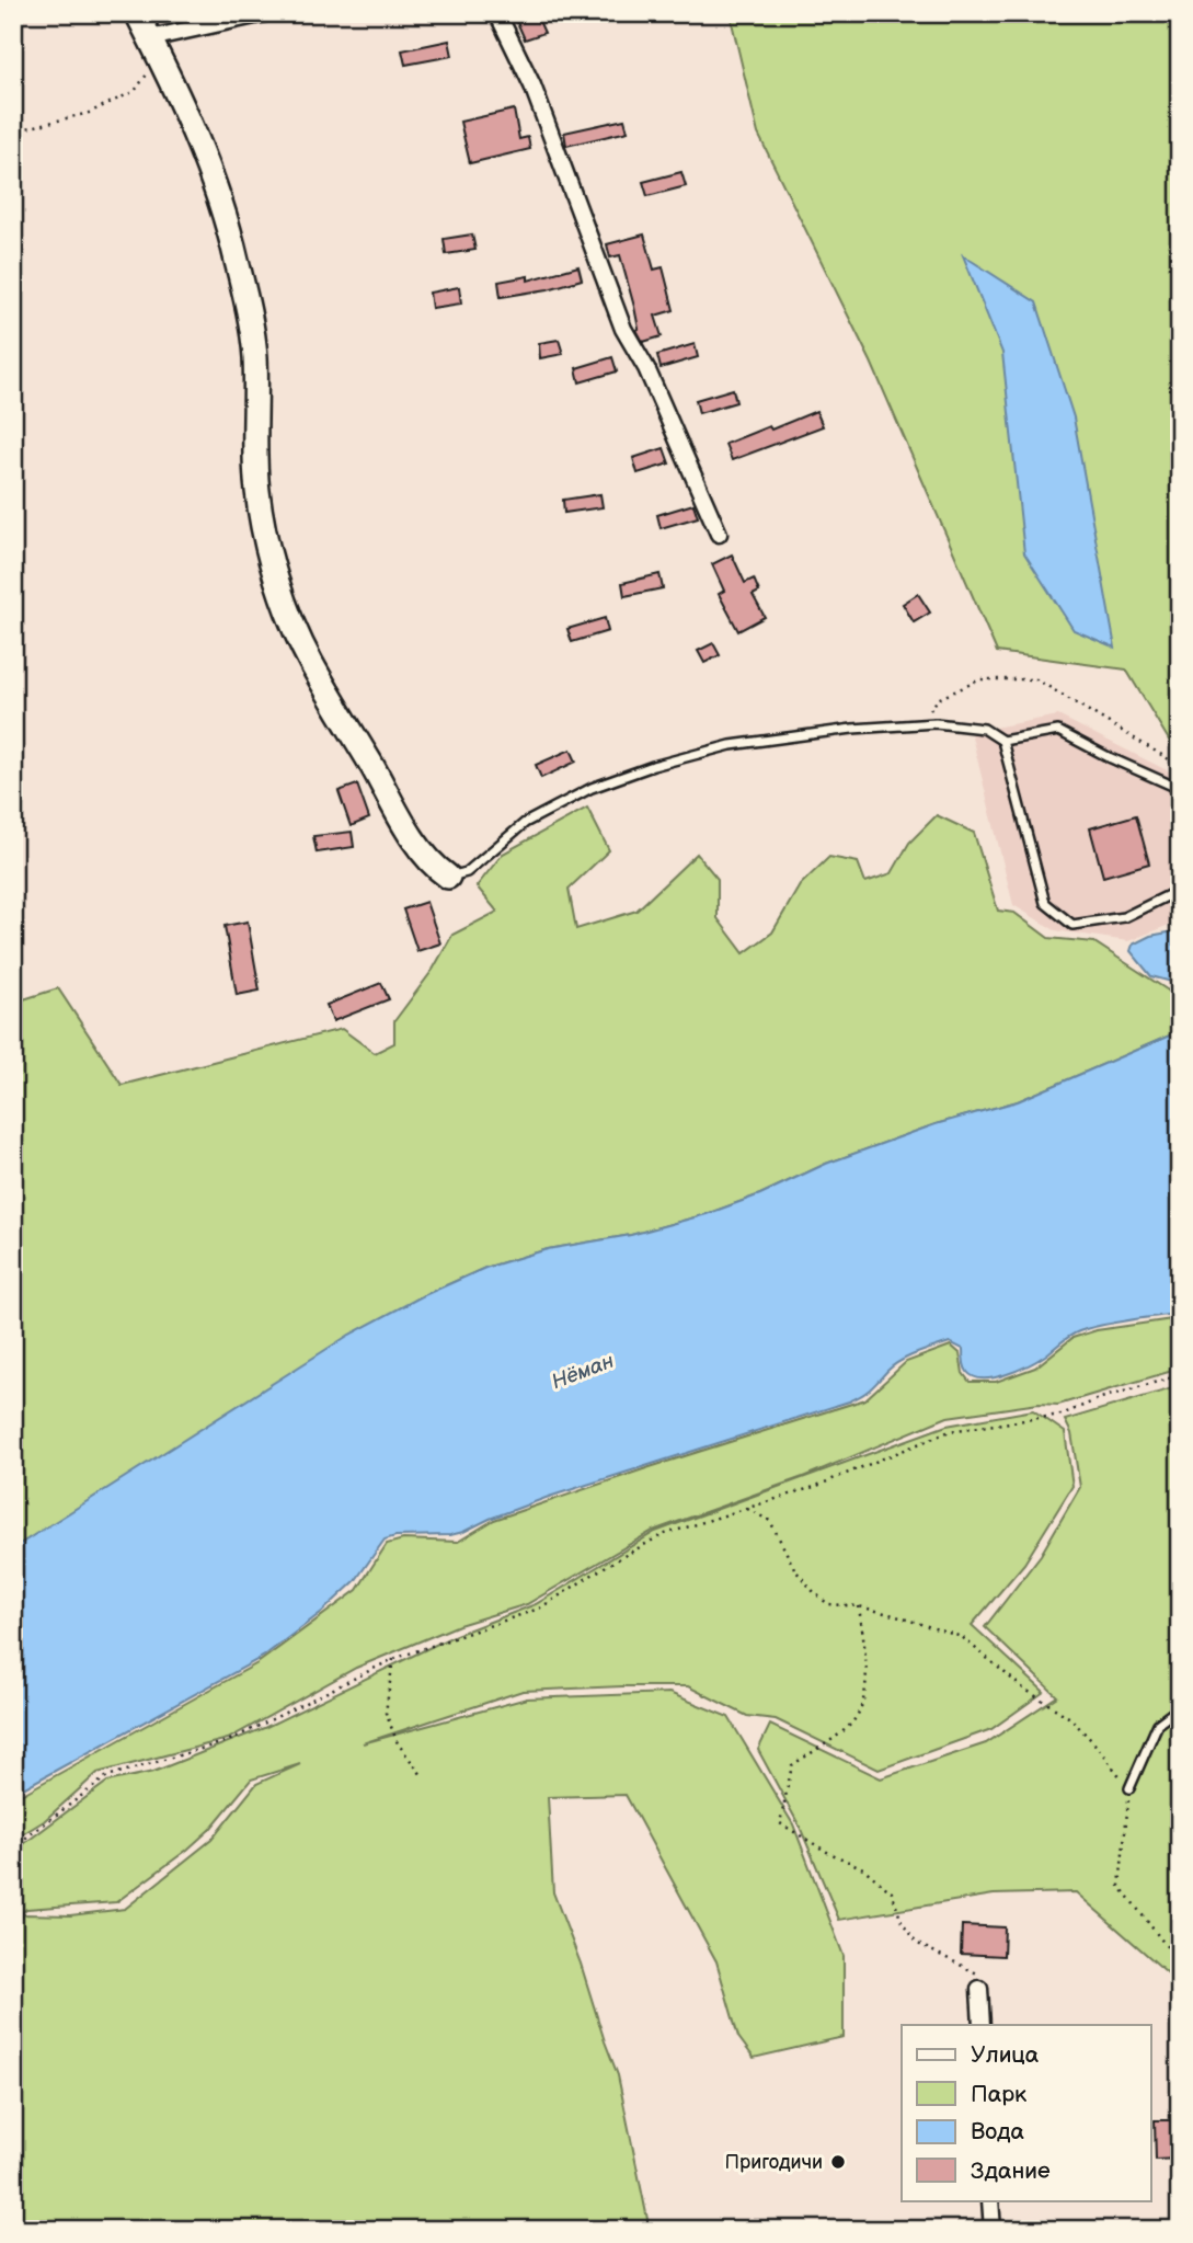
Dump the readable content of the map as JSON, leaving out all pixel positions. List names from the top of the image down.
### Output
{
  "water": ["Нёман"],
  "places": ["Пригодичи"],
  "legend": [
    "Улица",
    "Парк",
    "Вода",
    "Здание"
  ]
}
